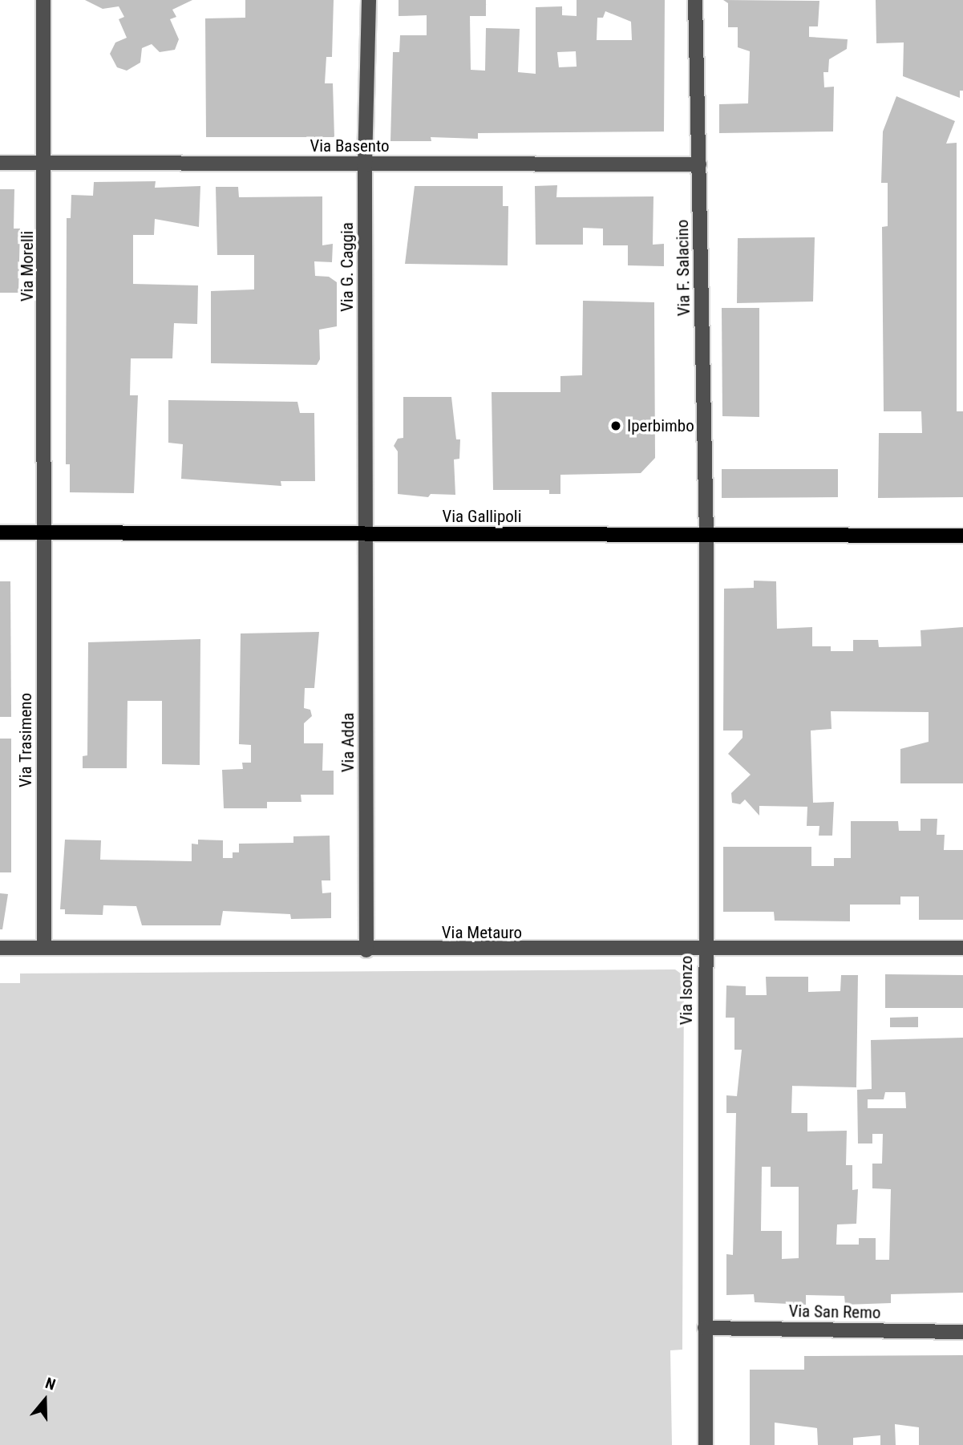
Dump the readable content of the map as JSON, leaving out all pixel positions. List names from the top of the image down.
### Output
{
  "streets": {
    "main road": ["Via Gallipoli"],
    "street": [
      "Via Basento",
      "Via Morelli",
      "Via G. Caggia",
      "Via F. Salacino",
      "Via Trasimeno",
      "Via Adda",
      "Via Metauro",
      "Via Isonzo",
      "Via San Remo"
    ]
  },
  "crossings": [
    ["Via Basento", "Via Morelli"],
    ["Via Basento", "Via G. Caggia"],
    ["Via Basento", "Via F. Salacino"],
    ["Via Morelli", "Via Gallipoli"],
    ["Via Morelli", "Via Trasimeno"],
    ["Via G. Caggia", "Via Gallipoli"],
    ["Via G. Caggia", "Via Adda"],
    ["Via F. Salacino", "Via Gallipoli"],
    ["Via F. Salacino", "Via Isonzo"],
    ["Via Gallipoli", "Via Trasimeno"],
    ["Via Gallipoli", "Via Adda"],
    ["Via Gallipoli", "Via Isonzo"],
    ["Via Trasimeno", "Via Metauro"],
    ["Via Adda", "Via Metauro"],
    ["Via Metauro", "Via Isonzo"],
    ["Via Isonzo", "Via San Remo"]
  ],
  "places": ["Iperbimbo"],
  "north": "top"
}
